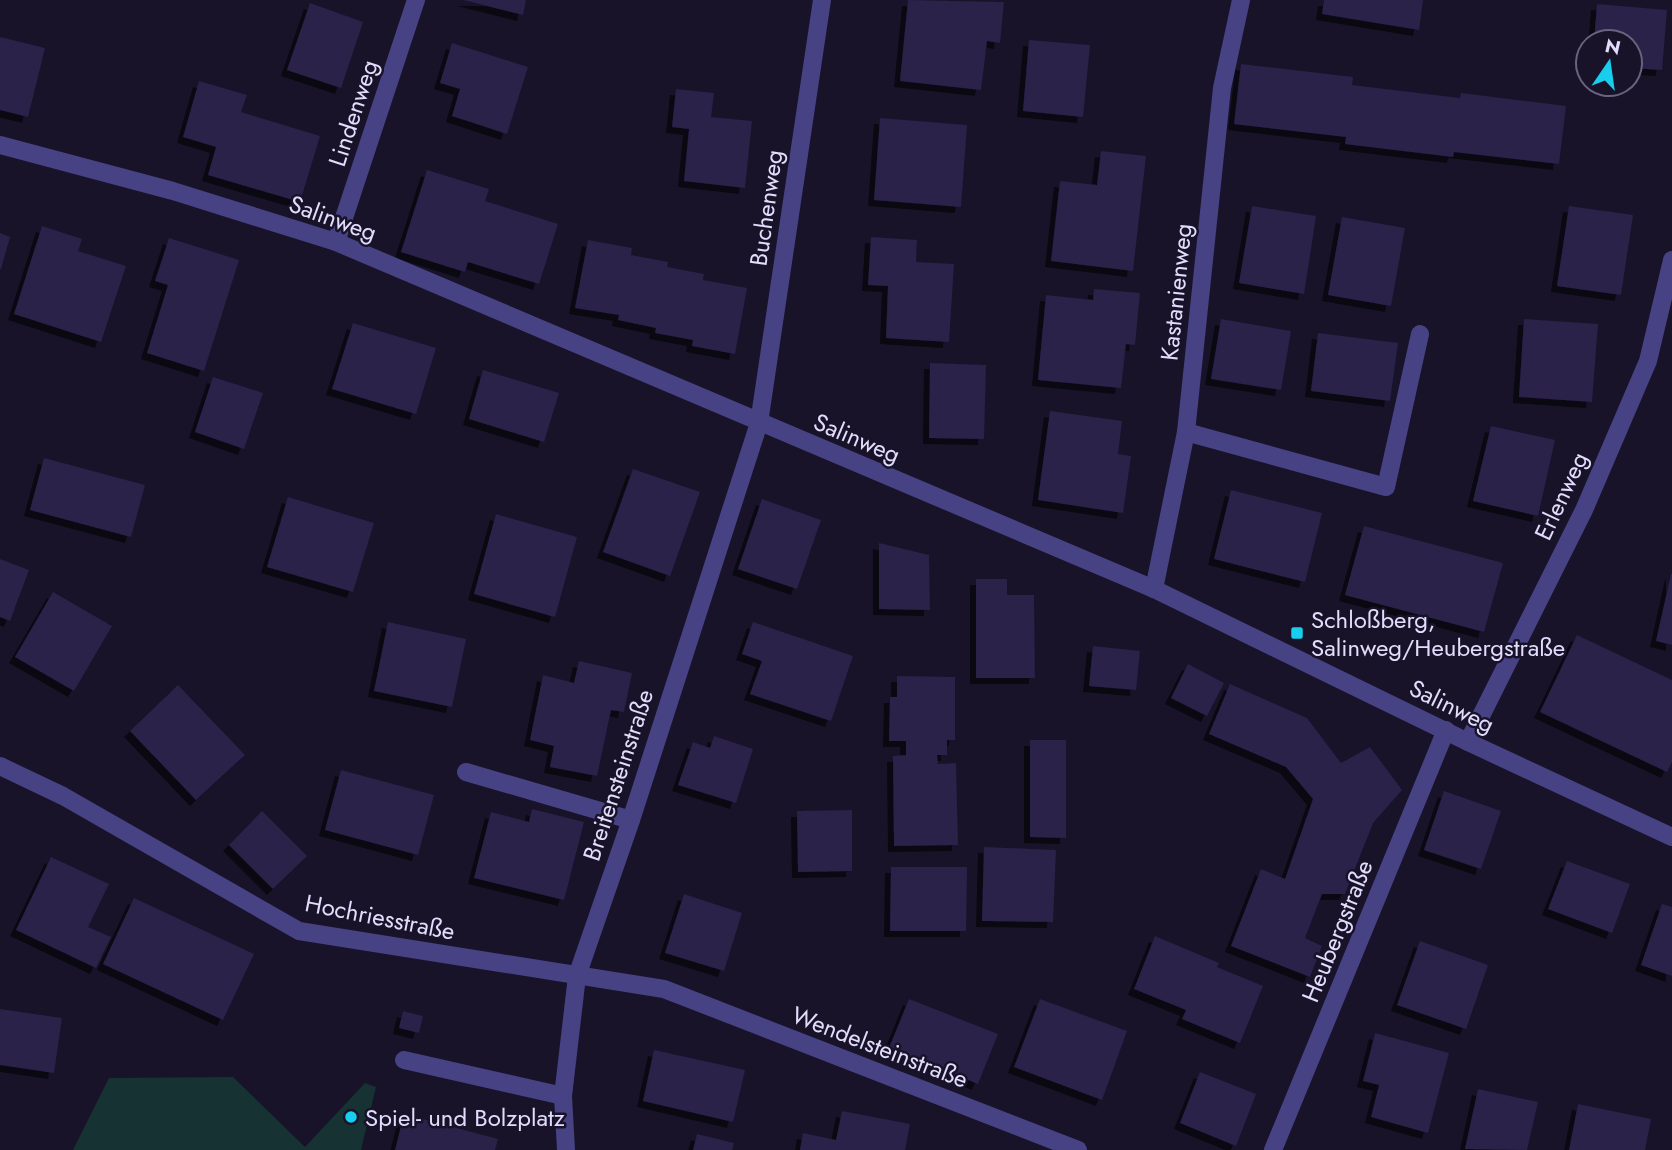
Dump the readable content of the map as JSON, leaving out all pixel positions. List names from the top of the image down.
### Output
{
  "streets": {
    "street": [
      "Lindenweg",
      "Buchenweg",
      "Salinweg",
      "Kastanienweg",
      "Erlenweg",
      "Breitensteinstraße",
      "Hochriesstraße",
      "Heubergstraße",
      "Wendelsteinstraße"
    ]
  },
  "crossings": [
    ["Lindenweg", "Salinweg"],
    ["Buchenweg", "Salinweg"],
    ["Buchenweg", "Breitensteinstraße"],
    ["Salinweg", "Kastanienweg"],
    ["Salinweg", "Erlenweg"],
    ["Salinweg", "Breitensteinstraße"],
    ["Salinweg", "Heubergstraße"],
    ["Breitensteinstraße", "Hochriesstraße"],
    ["Hochriesstraße", "Wendelsteinstraße"]
  ],
  "places": {
    "transit": ["Schloßberg, Salinweg/Heubergstraße"],
    "other": ["Spiel- und Bolzplatz"]
  },
  "north": "top"
}
